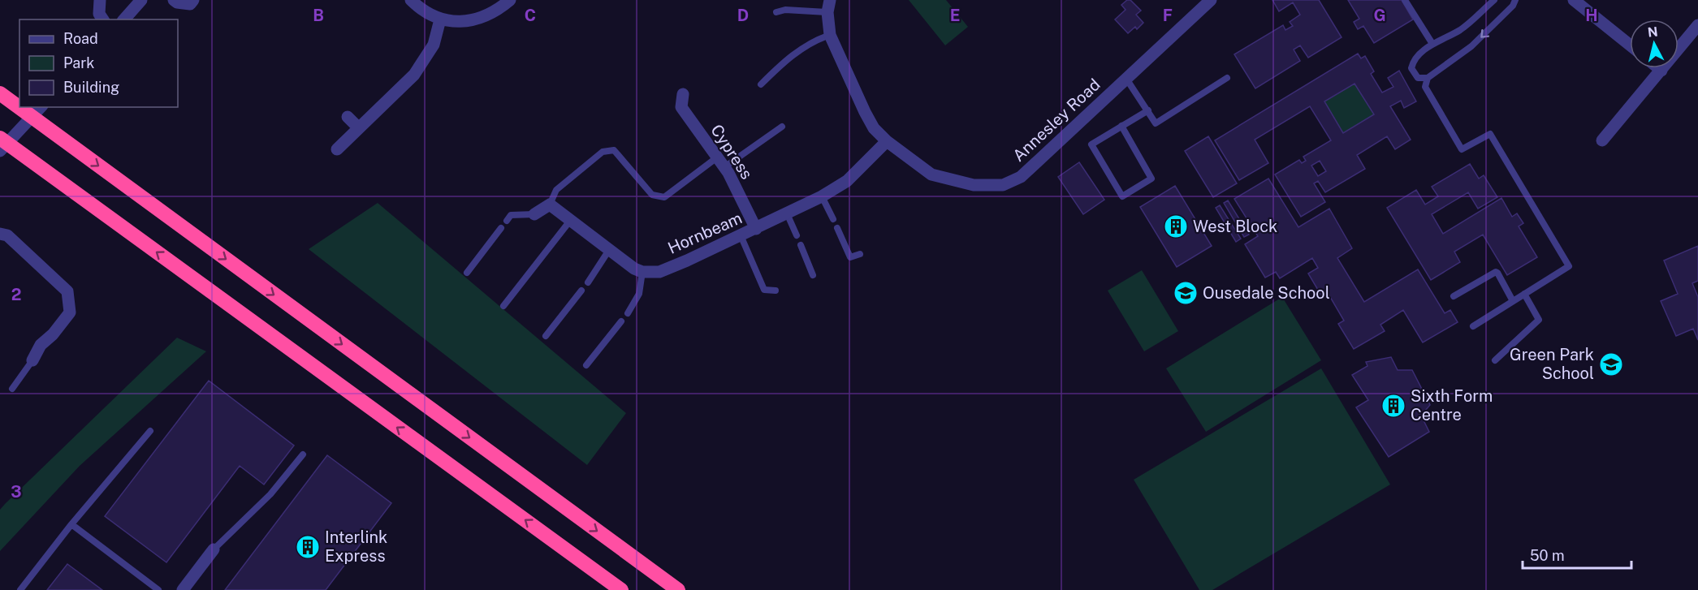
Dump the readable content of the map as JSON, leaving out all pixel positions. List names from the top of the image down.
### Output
{
  "streets": {
    "street": ["Annesley Road", "Cypress", "Hornbeam"]
  },
  "crossings": [
    ["Annesley Road", "Hornbeam"],
    ["Cypress", "Hornbeam"]
  ],
  "places": {
    "building": ["West Block", "Sixth Form Centre", "Interlink Express"],
    "school or university": ["Ousedale School", "Green Park School"]
  },
  "legend": ["Road", "Park", "Building"],
  "scale_bar": "50 m",
  "north": "top",
  "grid": {
    "columns": [
      "B",
      "C",
      "D",
      "E",
      "F",
      "G",
      "H"
    ],
    "rows": ["2", "3"]
  }
}
